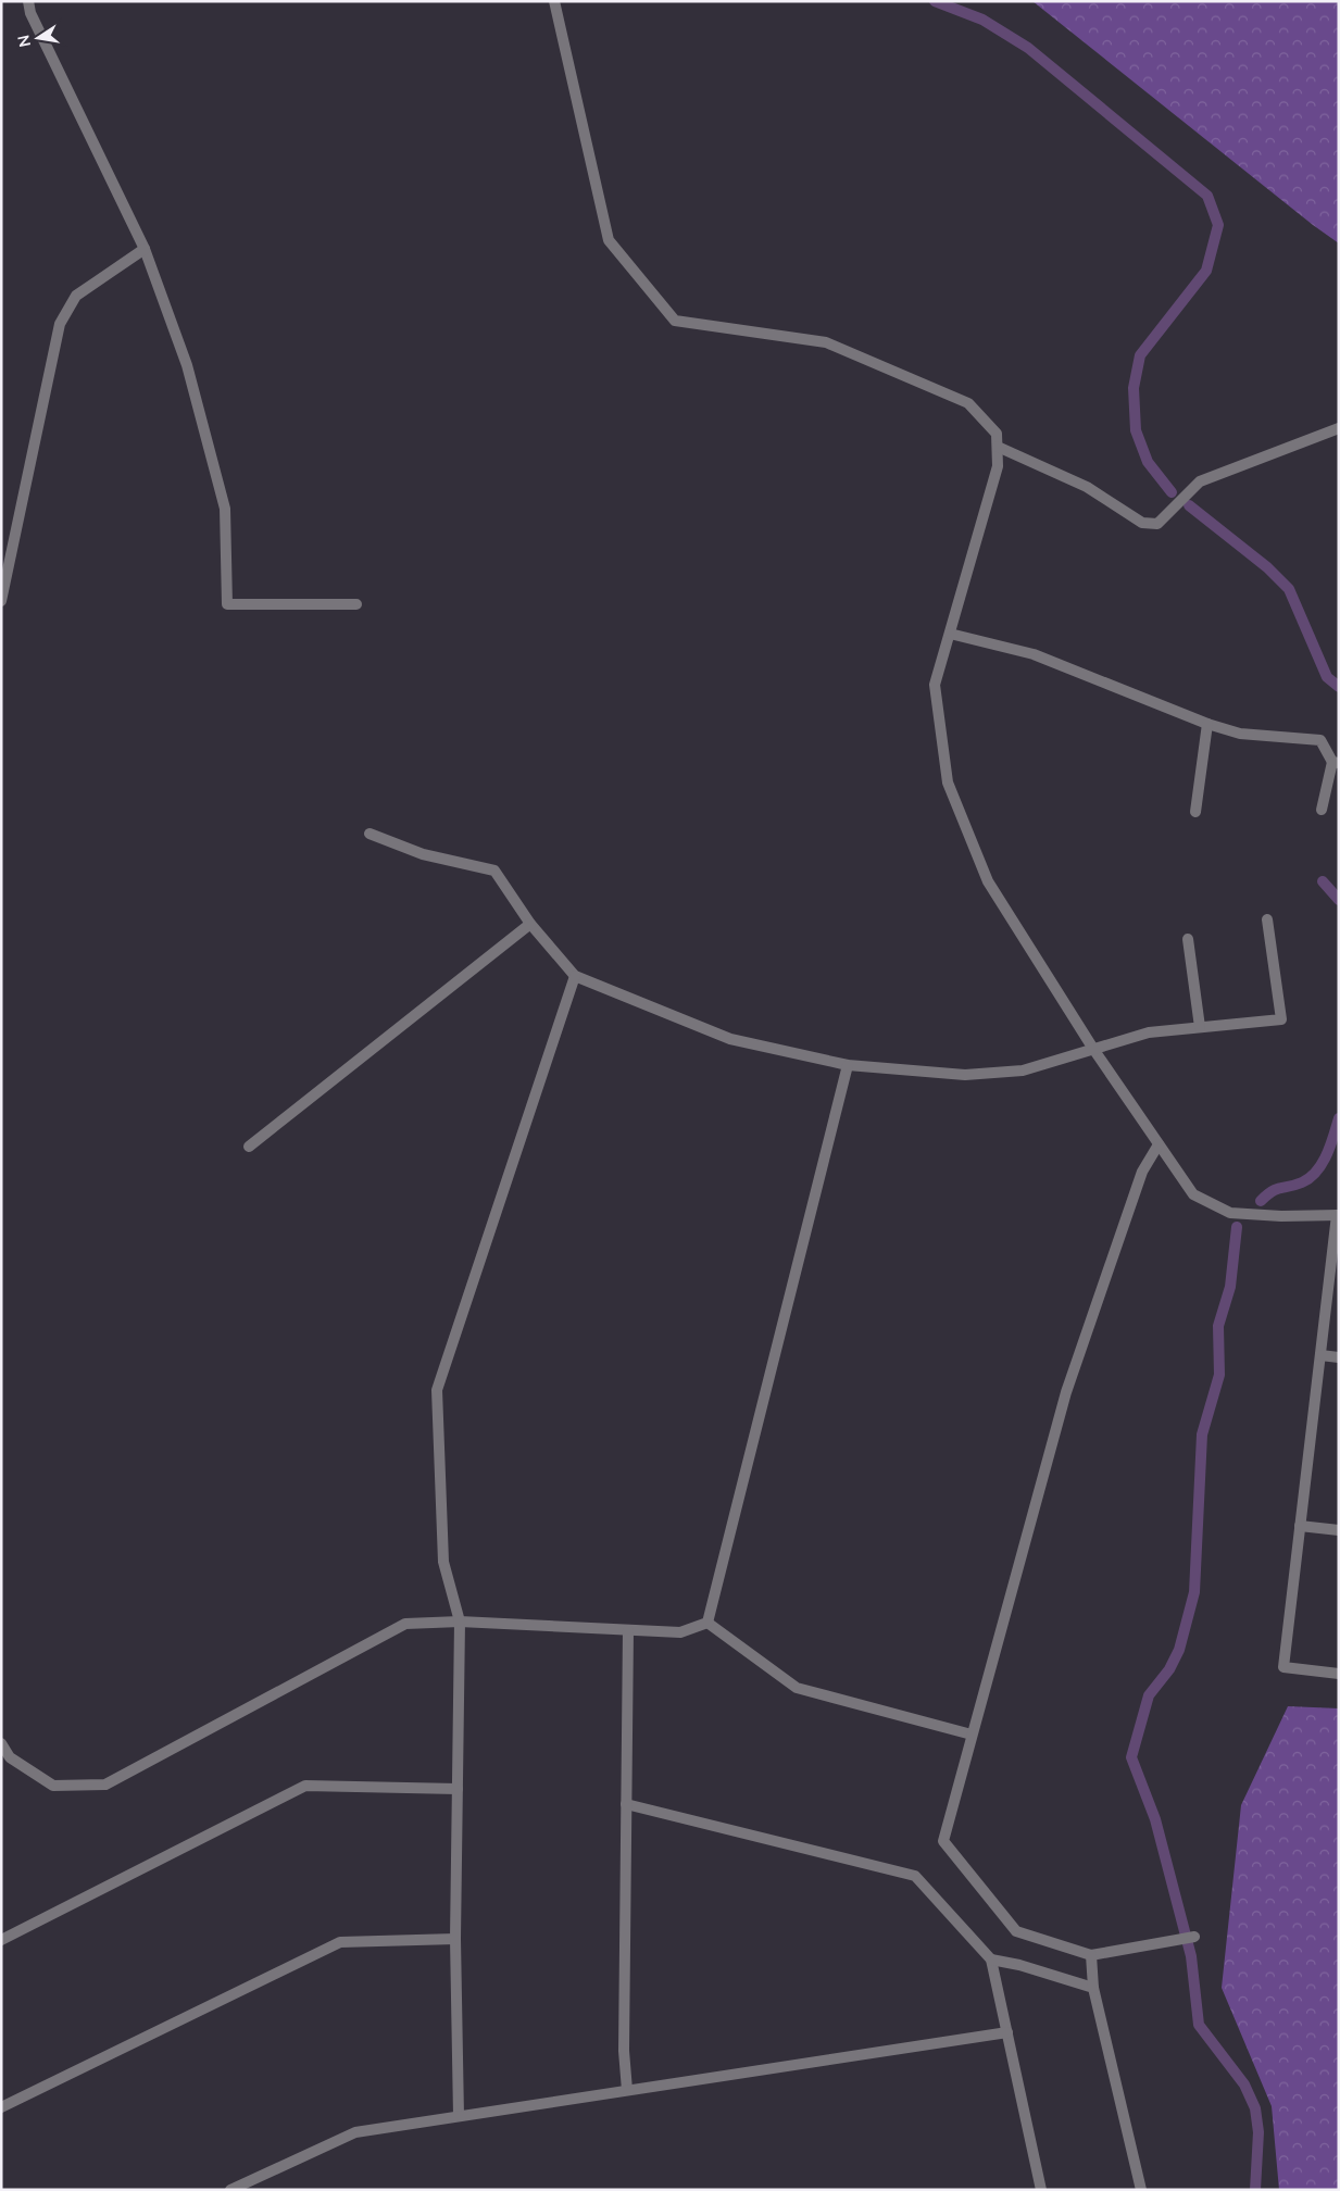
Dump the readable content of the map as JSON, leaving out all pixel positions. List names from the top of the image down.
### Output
{
  "north": "left"
}
